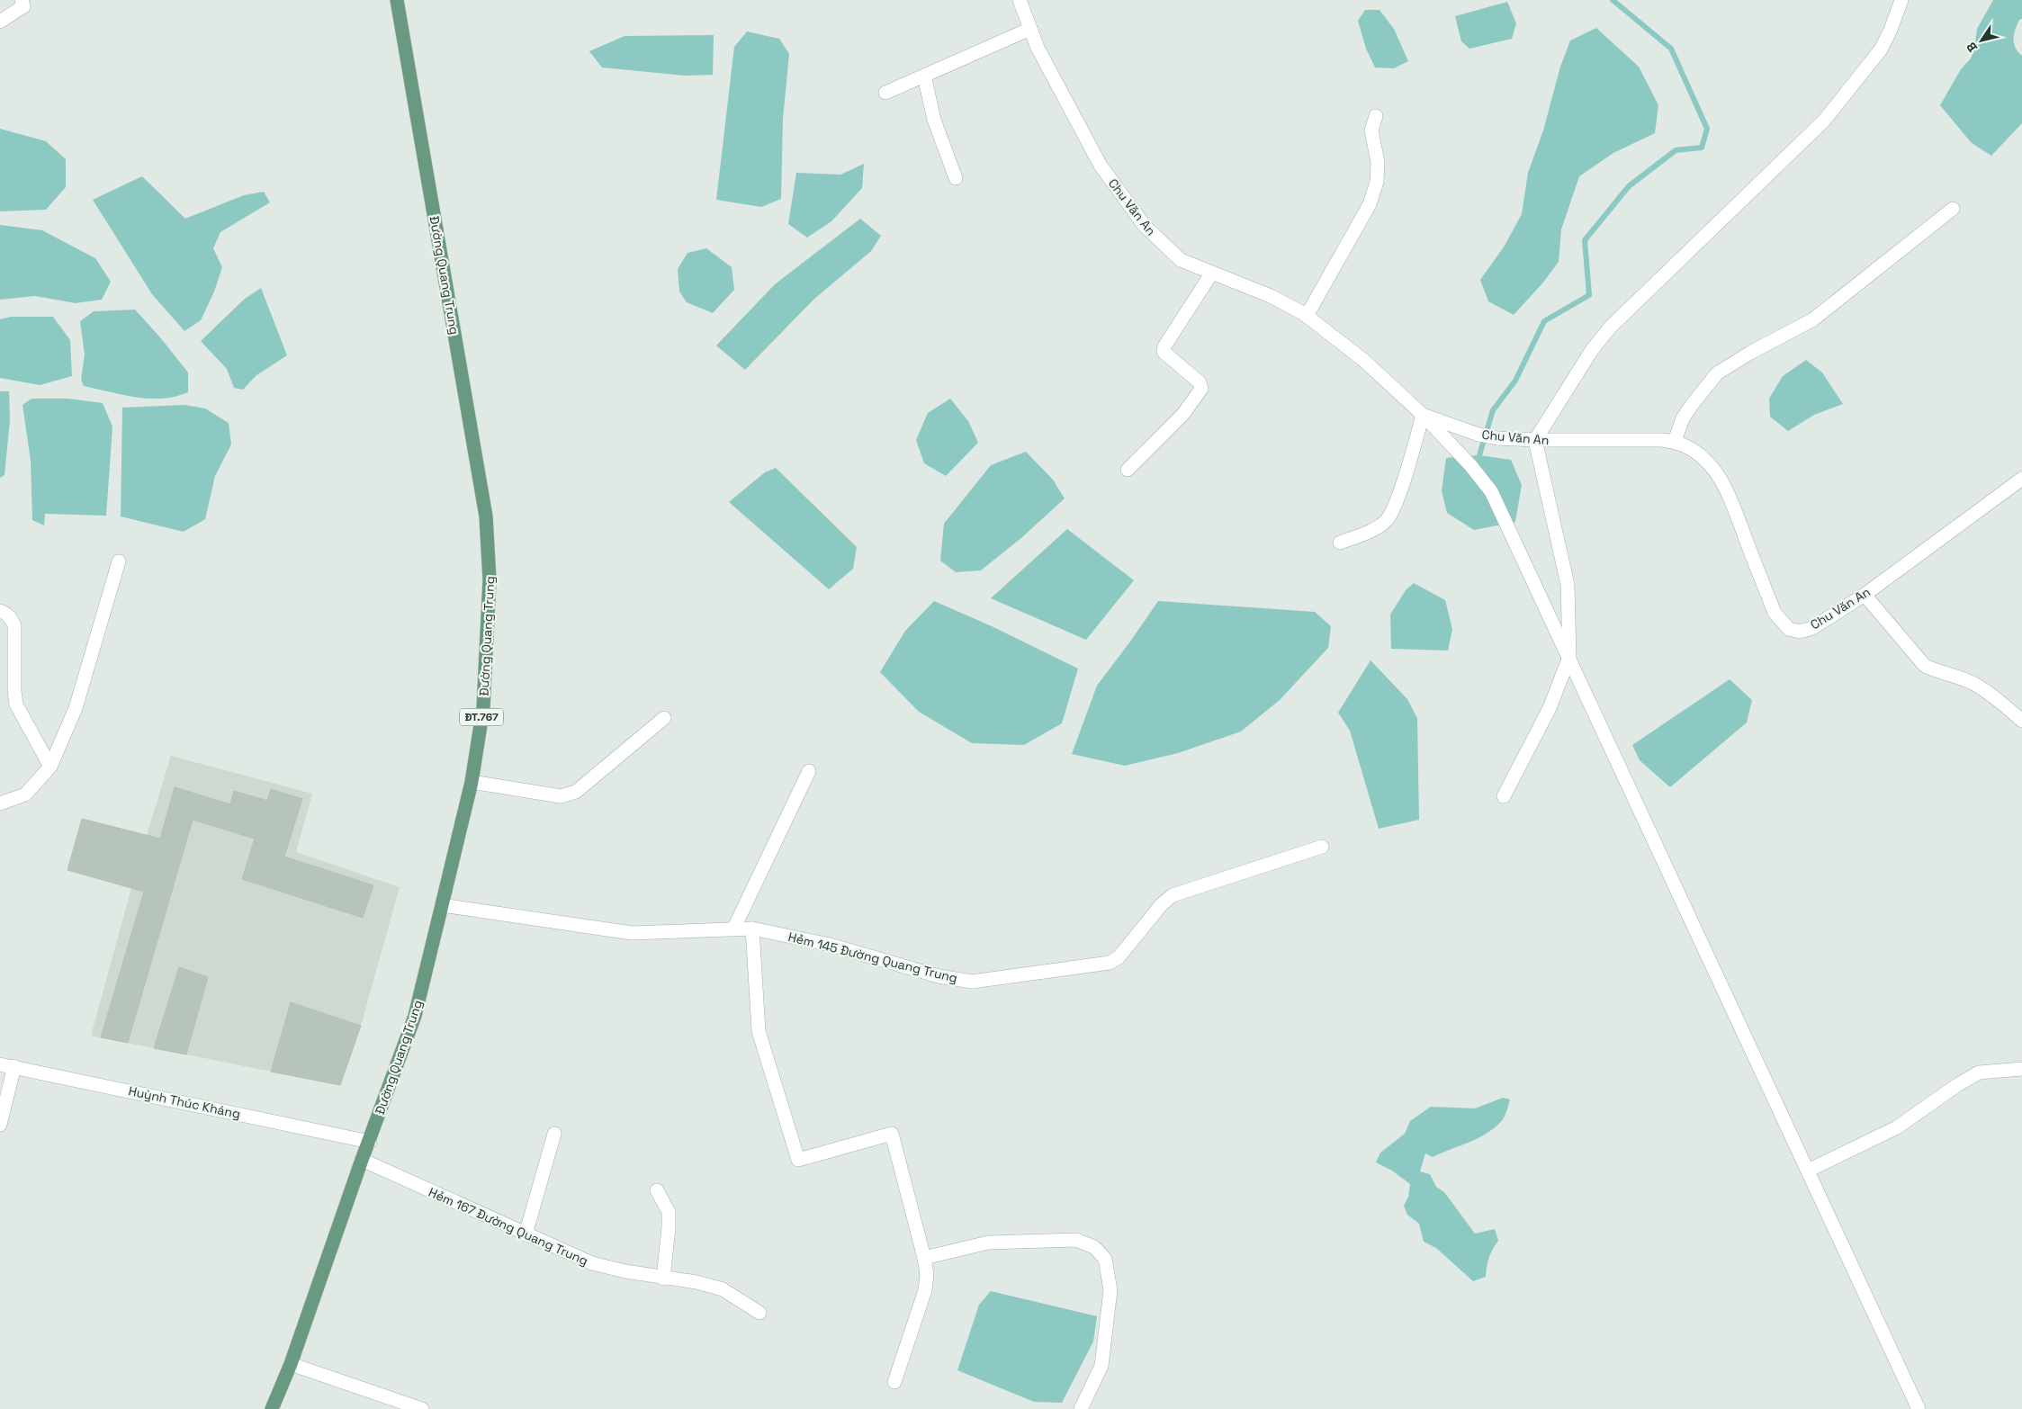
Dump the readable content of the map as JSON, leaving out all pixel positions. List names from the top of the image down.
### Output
{
  "streets": {
    "main road": ["Đường Quang Trung", "ĐT.767"],
    "street": [
      "Chu Văn An",
      "Hẻm 145 Đường Quang Trung",
      "Huỳnh Thúc Kháng",
      "Hẻm 167 Đường Quang Trung"
    ]
  },
  "crossings": [
    ["Đường Quang Trung", "Hẻm 145 Đường Quang Trung"],
    ["Đường Quang Trung", "Huỳnh Thúc Kháng"],
    ["Đường Quang Trung", "Hẻm 167 Đường Quang Trung"]
  ],
  "north": "bottom left"
}
